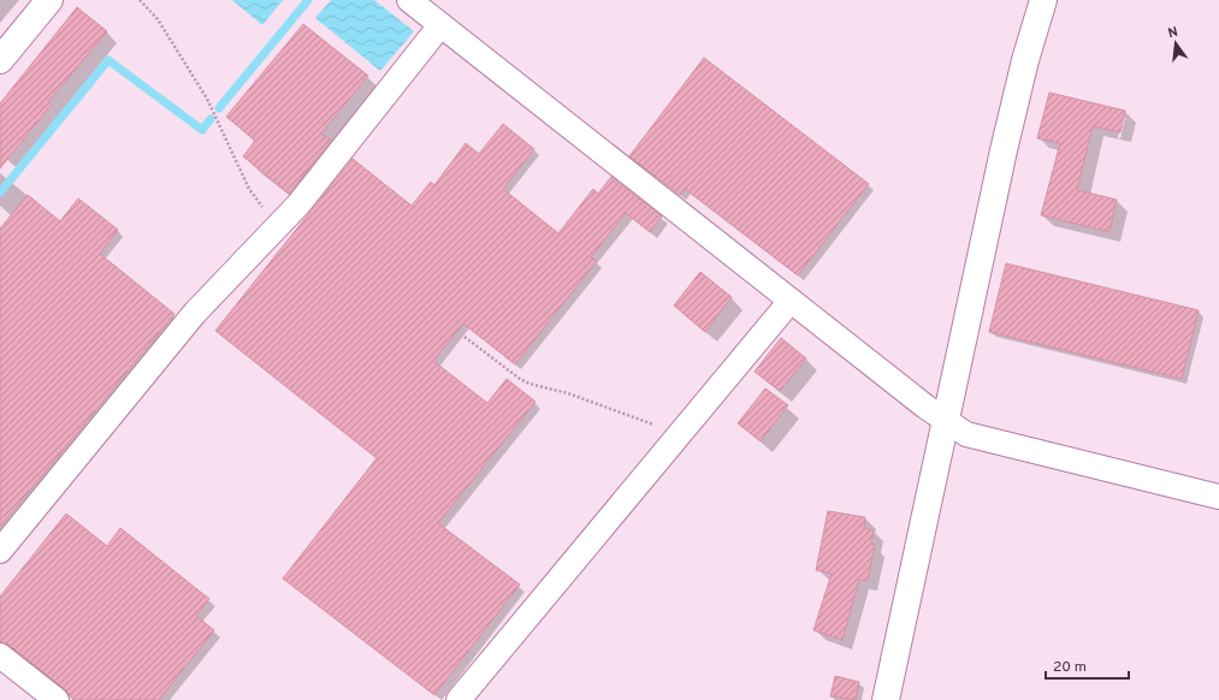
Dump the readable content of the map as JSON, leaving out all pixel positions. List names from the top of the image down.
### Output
{
  "scale_bar": "20 m",
  "north": "top"
}
